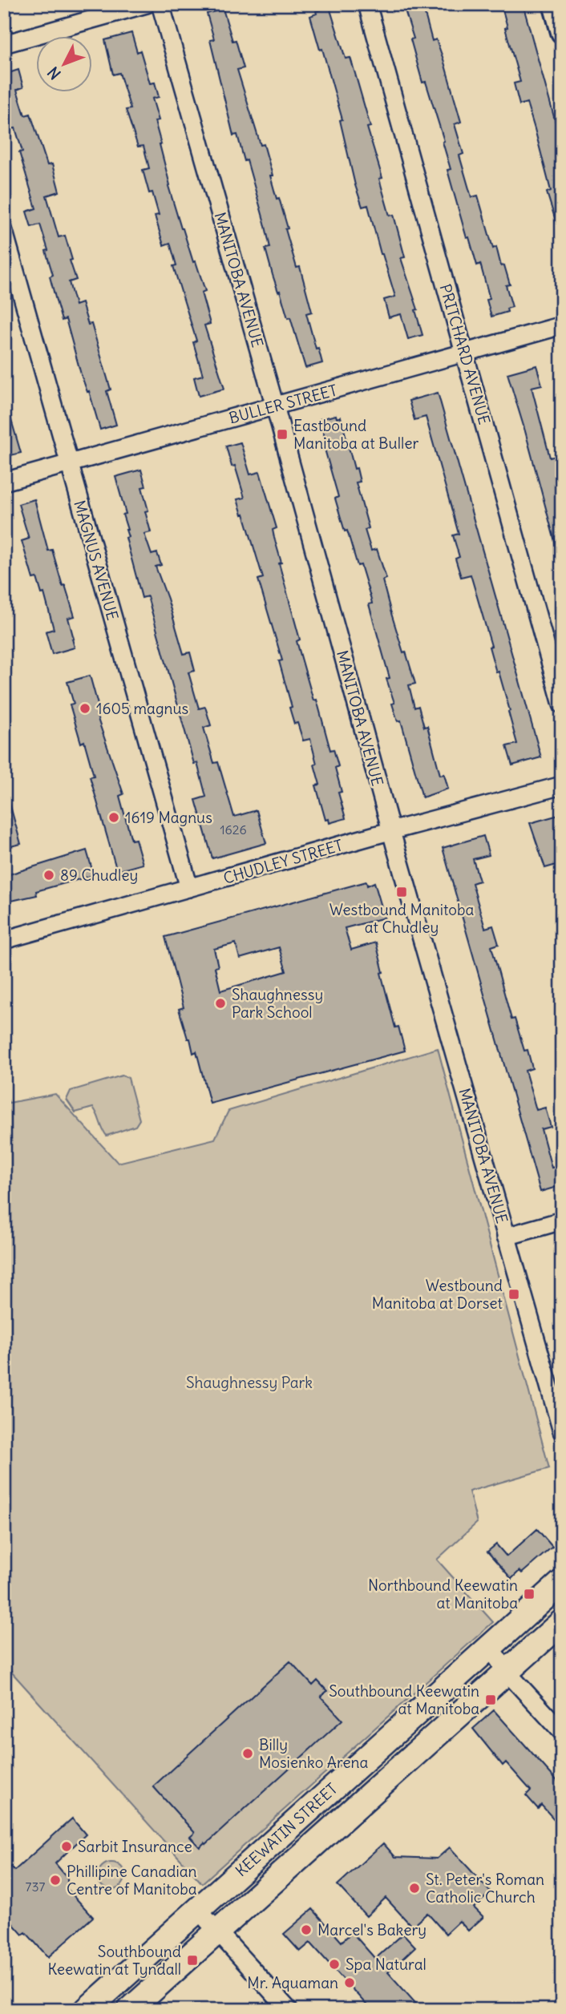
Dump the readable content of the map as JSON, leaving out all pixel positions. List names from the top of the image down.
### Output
{
  "streets": {
    "main road": ["KEEWATIN STREET"],
    "street": [
      "MANITOBA AVENUE",
      "PRITCHARD AVENUE",
      "BULLER STREET",
      "MAGNUS AVENUE",
      "CHUDLEY STREET"
    ]
  },
  "crossings": [
    ["MANITOBA AVENUE", "BULLER STREET"],
    ["MANITOBA AVENUE", "CHUDLEY STREET"],
    ["PRITCHARD AVENUE", "BULLER STREET"],
    ["BULLER STREET", "MAGNUS AVENUE"],
    ["MAGNUS AVENUE", "CHUDLEY STREET"]
  ],
  "parks": ["Shaughnessy Park"],
  "places": {
    "transit": [
      "Eastbound Manitoba at Buller",
      "Westbound Manitoba at Chudley",
      "Westbound Manitoba at Dorset",
      "Northbound Keewatin at Manitoba",
      "Southbound Keewatin at Manitoba",
      "Southbound Keewatin at Tyndall"
    ],
    "other": [
      "1605 magnus",
      "1619 Magnus",
      "89 Chudley",
      "Shaughnessy Park School",
      "Billy Mosienko Arena",
      "Sarbit Insurance",
      "Phillipine Canadian Centre of Manitoba",
      "St. Peter's Roman Catholic Church",
      "Marcel's Bakery",
      "Spa Natural",
      "Mr. Aquaman"
    ]
  },
  "house_numbers": ["1626", "737"],
  "north": "bottom left"
}
